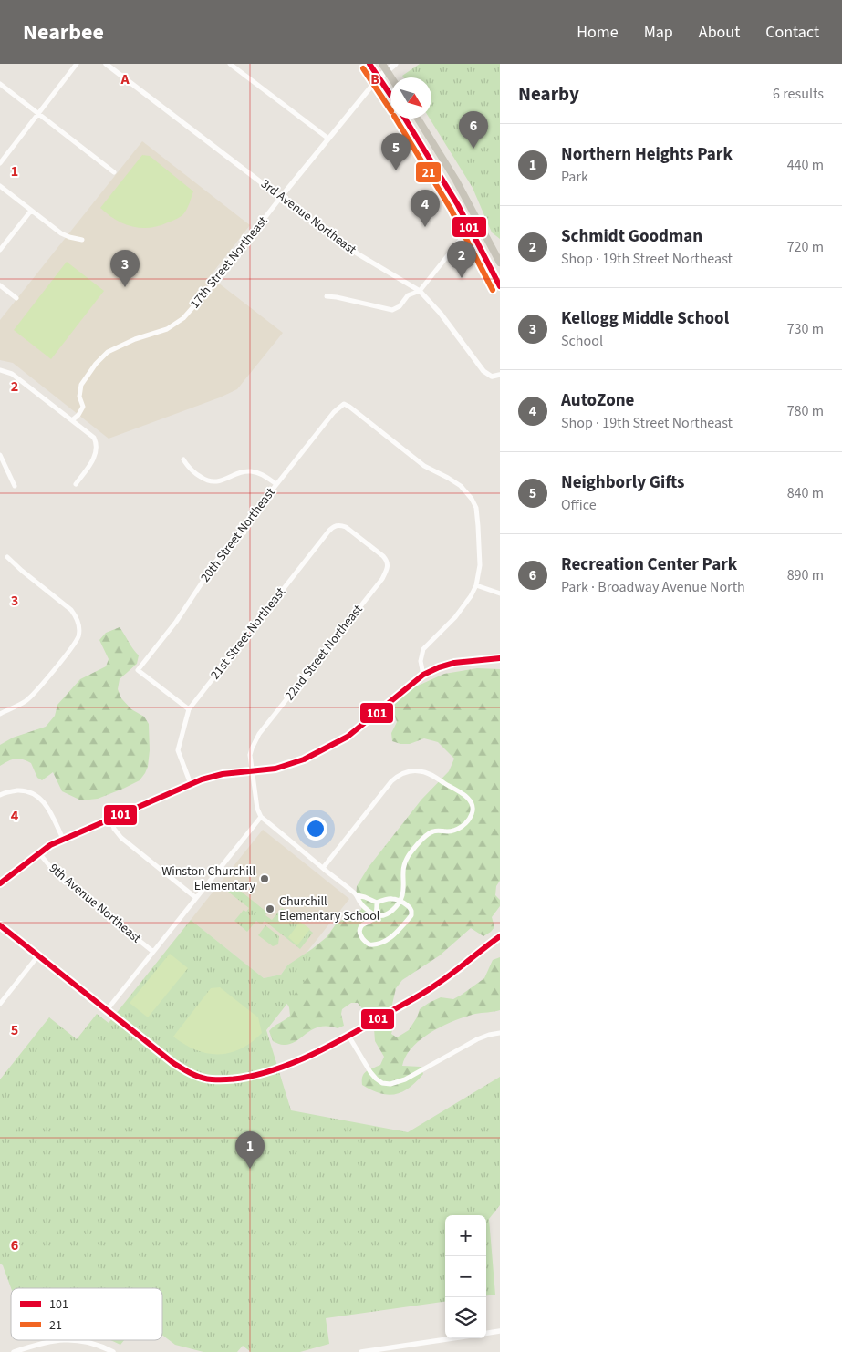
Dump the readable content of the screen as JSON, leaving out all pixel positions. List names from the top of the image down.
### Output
{
  "streets": {
    "street": [
      "3rd Avenue Northeast",
      "17th Street Northeast",
      "20th Street Northeast",
      "21st Street Northeast",
      "22nd Street Northeast",
      "9th Avenue Northeast"
    ]
  },
  "crossings": [
    ["3rd Avenue Northeast", "17th Street Northeast"],
    ["20th Street Northeast", "21st Street Northeast"],
    ["21st Street Northeast", "22nd Street Northeast"]
  ],
  "places": ["Winston Churchill Elementary", "Churchill Elementary School"],
  "lines": ["transit line 101", "transit line 21"],
  "legend": ["101", "21"],
  "north": "bottom right",
  "page": {
    "header": "Nearbee",
    "nav": [
      "Home",
      "Map",
      "About",
      "Contact"
    ],
    "heading": ["Nearby", "6 results"],
    "pins": [
      "6",
      "5",
      "4",
      "2",
      "3",
      "1"
    ],
    "list": [
      {
        "mark": "1",
        "name": "Northern Heights Park",
        "note": "Park",
        "value": "440 m"
      },
      {
        "mark": "2",
        "name": "Schmidt Goodman",
        "note": "Shop · 19th Street Northeast",
        "value": "720 m"
      },
      {
        "mark": "3",
        "name": "Kellogg Middle School",
        "note": "School",
        "value": "730 m"
      },
      {
        "mark": "4",
        "name": "AutoZone",
        "note": "Shop · 19th Street Northeast",
        "value": "780 m"
      },
      {
        "mark": "5",
        "name": "Neighborly Gifts",
        "note": "Office",
        "value": "840 m"
      },
      {
        "mark": "6",
        "name": "Recreation Center Park",
        "note": "Park · Broadway Avenue North",
        "value": "890 m"
      }
    ],
    "map_buttons": ["+", "−"]
  },
  "grid": {
    "columns": ["A", "B"],
    "rows": [
      "1",
      "2",
      "3",
      "4",
      "5",
      "6"
    ]
  }
}
